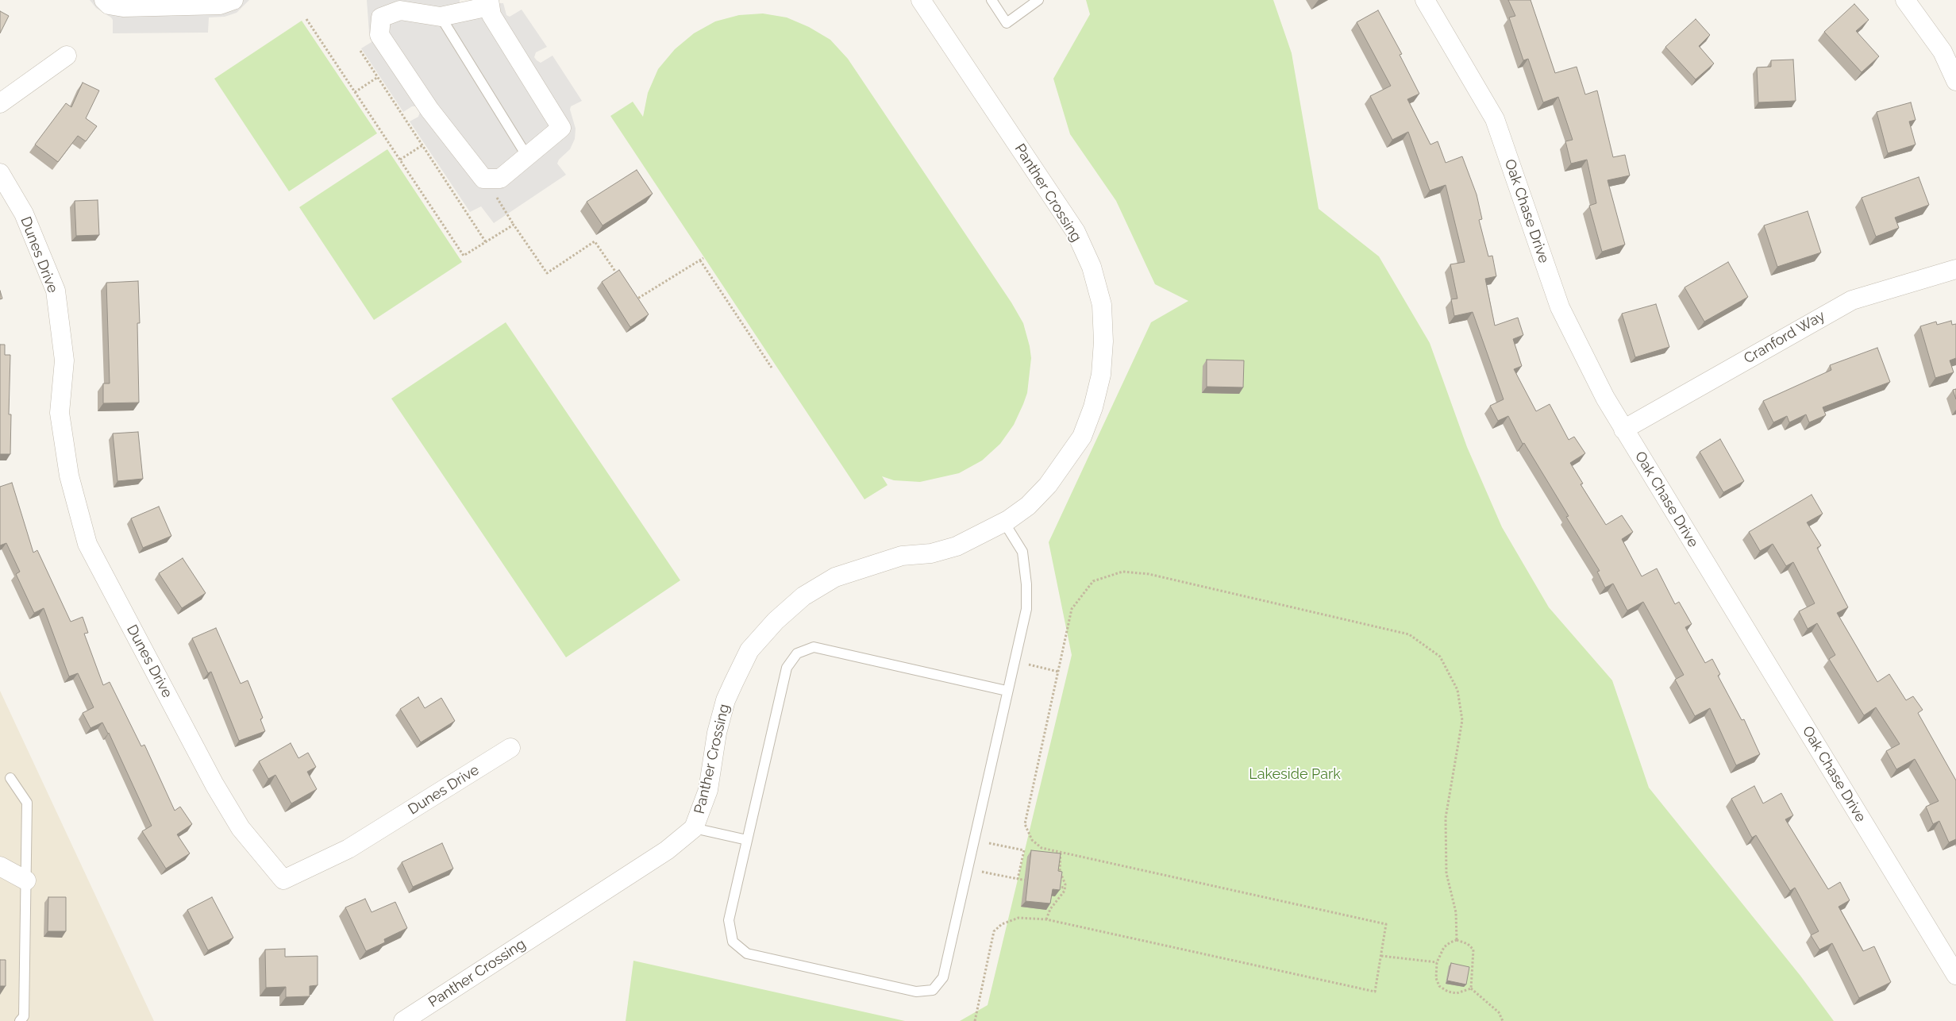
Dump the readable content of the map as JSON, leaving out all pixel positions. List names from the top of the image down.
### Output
{
  "streets": {
    "street": [
      "Panther Crossing",
      "Oak Chase Drive",
      "Dunes Drive",
      "Cranford Way"
    ]
  },
  "crossings": [
    ["Oak Chase Drive", "Cranford Way"]
  ],
  "parks": ["Lakeside Park"]
}
